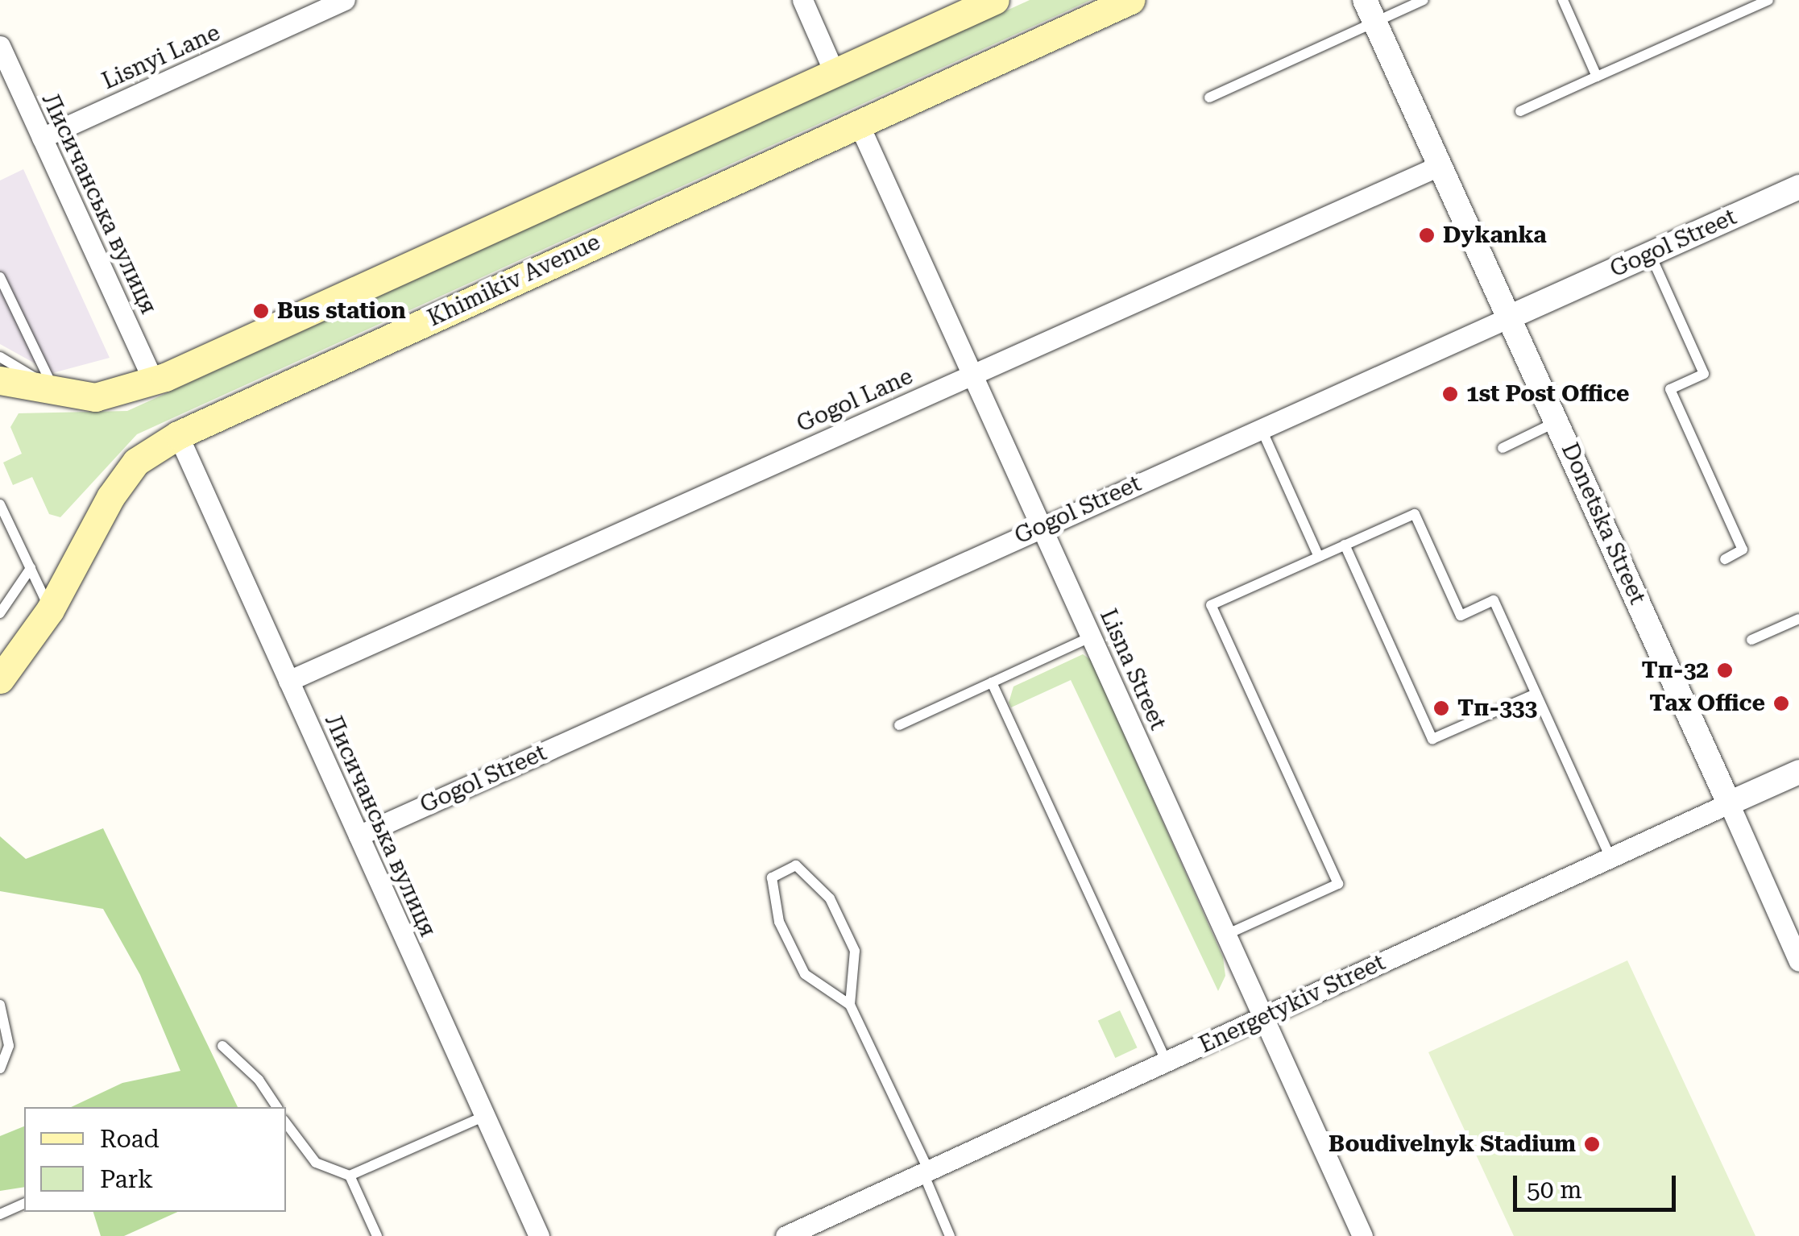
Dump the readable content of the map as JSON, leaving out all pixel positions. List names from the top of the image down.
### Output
{
  "streets": {
    "main road": ["Khimikiv Avenue"],
    "street": [
      "Lisnyi Lane",
      "Лисичанська вулиця",
      "Gogol Street",
      "Gogol Lane",
      "Donetska Street",
      "Lisna Street",
      "Energetykiv Street"
    ]
  },
  "crossings": [
    ["Lisnyi Lane", "Лисичанська вулиця"],
    ["Лисичанська вулиця", "Gogol Street"],
    ["Лисичанська вулиця", "Khimikiv Avenue"],
    ["Лисичанська вулиця", "Gogol Lane"],
    ["Gogol Street", "Donetska Street"],
    ["Gogol Street", "Lisna Street"],
    ["Khimikiv Avenue", "Lisna Street"],
    ["Gogol Lane", "Donetska Street"],
    ["Gogol Lane", "Lisna Street"],
    ["Donetska Street", "Energetykiv Street"],
    ["Lisna Street", "Energetykiv Street"]
  ],
  "places": [
    "Dykanka",
    "Bus station",
    "1st Post Office",
    "Тп-32",
    "Tax Office",
    "Тп-333",
    "Boudivelnyk Stadium"
  ],
  "legend": ["Road", "Park"],
  "scale_bar": "50 m"
}
